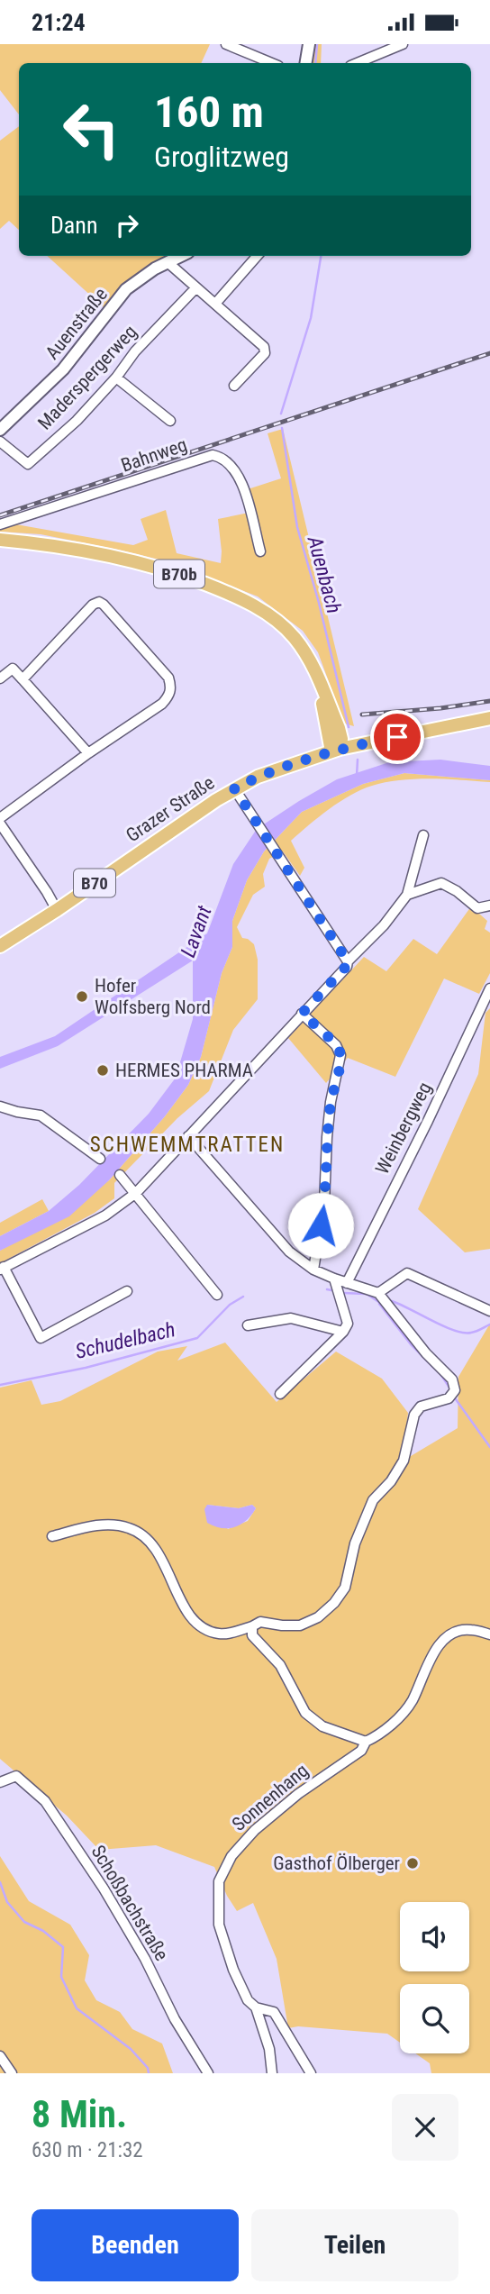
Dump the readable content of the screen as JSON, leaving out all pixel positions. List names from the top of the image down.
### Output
{
  "streets": {
    "main road": ["B70b", "Grazer Straße", "B70"],
    "street": [
      "Auenstraße",
      "Maderspergerweg",
      "Bahnweg",
      "Weinbergweg",
      "Sonnenhang",
      "Schoßbachstraße"
    ]
  },
  "crossings": [
    ["B70b", "Grazer Straße"]
  ],
  "districts": ["SCHWEMMTRATTEN"],
  "water": ["Auenbach", "Lavant", "Schudelbach"],
  "places": ["Hofer Wolfsberg Nord", "HERMES PHARMA", "Gasthof Ölberger"],
  "page": {
    "status": "21:24",
    "turn": ["160 m", "Groglitzweg"],
    "then": "Dann",
    "heading": ["8 Min.", "630 m · 21:32"],
    "buttons": ["Beenden", "Teilen"]
  }
}
